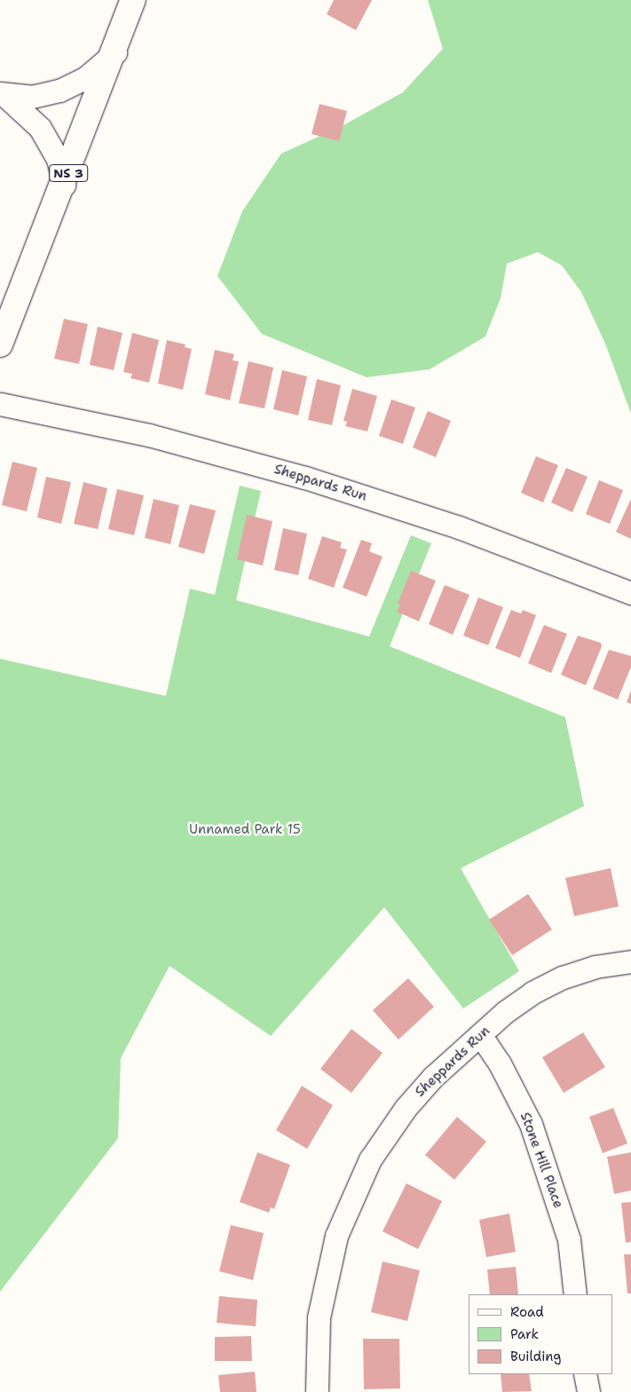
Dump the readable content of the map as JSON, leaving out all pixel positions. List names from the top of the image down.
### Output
{
  "streets": {
    "main road": ["NS 3"],
    "street": ["Sheppards Run", "Stone Hill Place"]
  },
  "crossings": [
    ["Sheppards Run", "Stone Hill Place"]
  ],
  "parks": ["Unnamed Park 15"],
  "legend": ["Road", "Park", "Building"]
}
